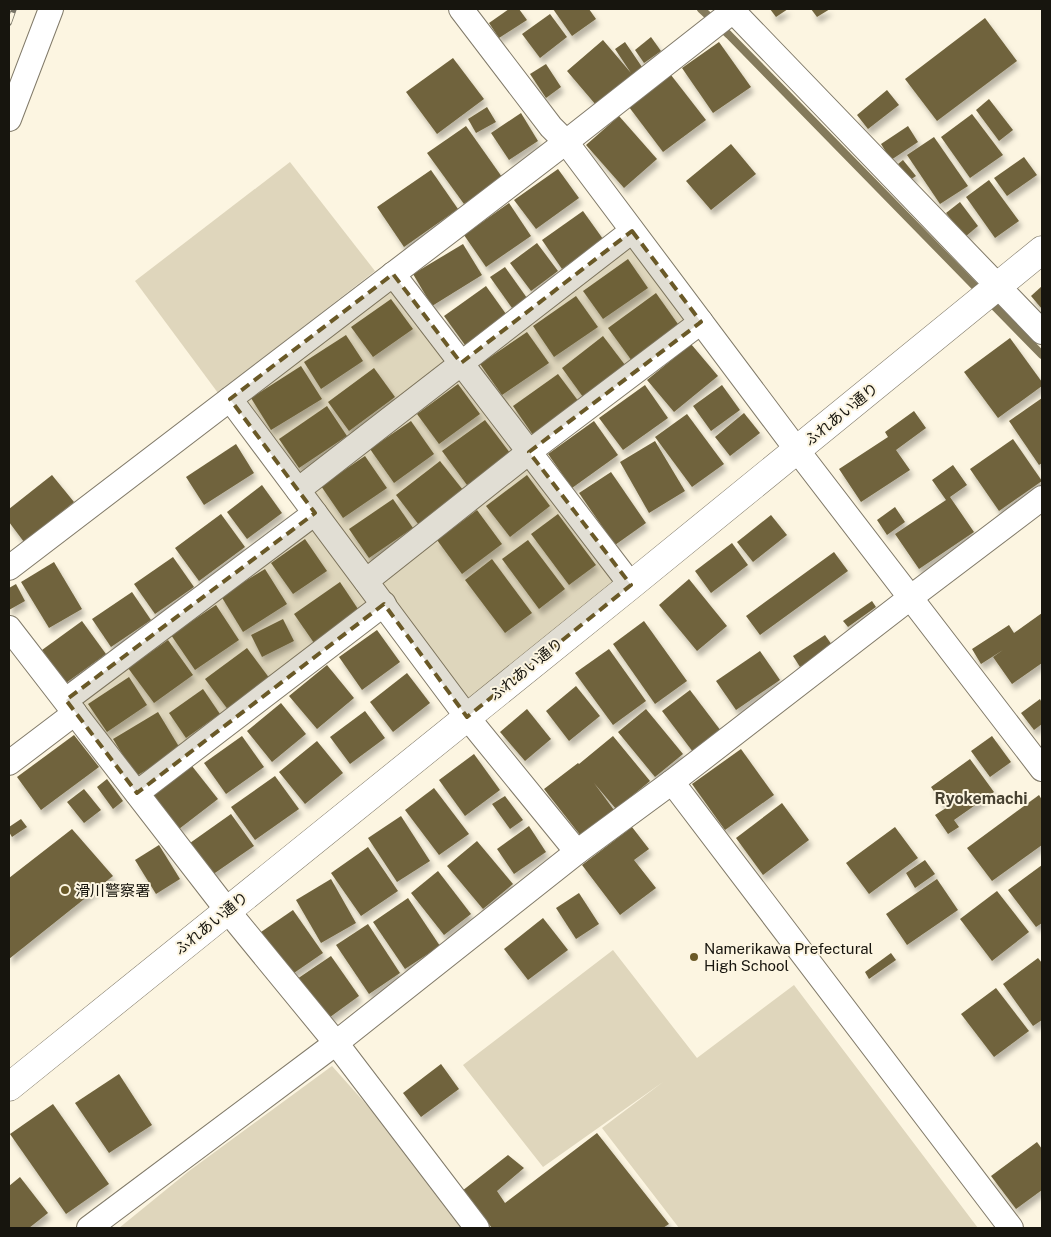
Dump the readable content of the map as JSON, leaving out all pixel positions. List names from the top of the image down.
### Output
{
  "streets": {
    "street": ["ふれあい通り"]
  },
  "districts": ["Ryokemachi"],
  "places": ["滑川警察署", "Namerikawa Prefectural High School"]
}
